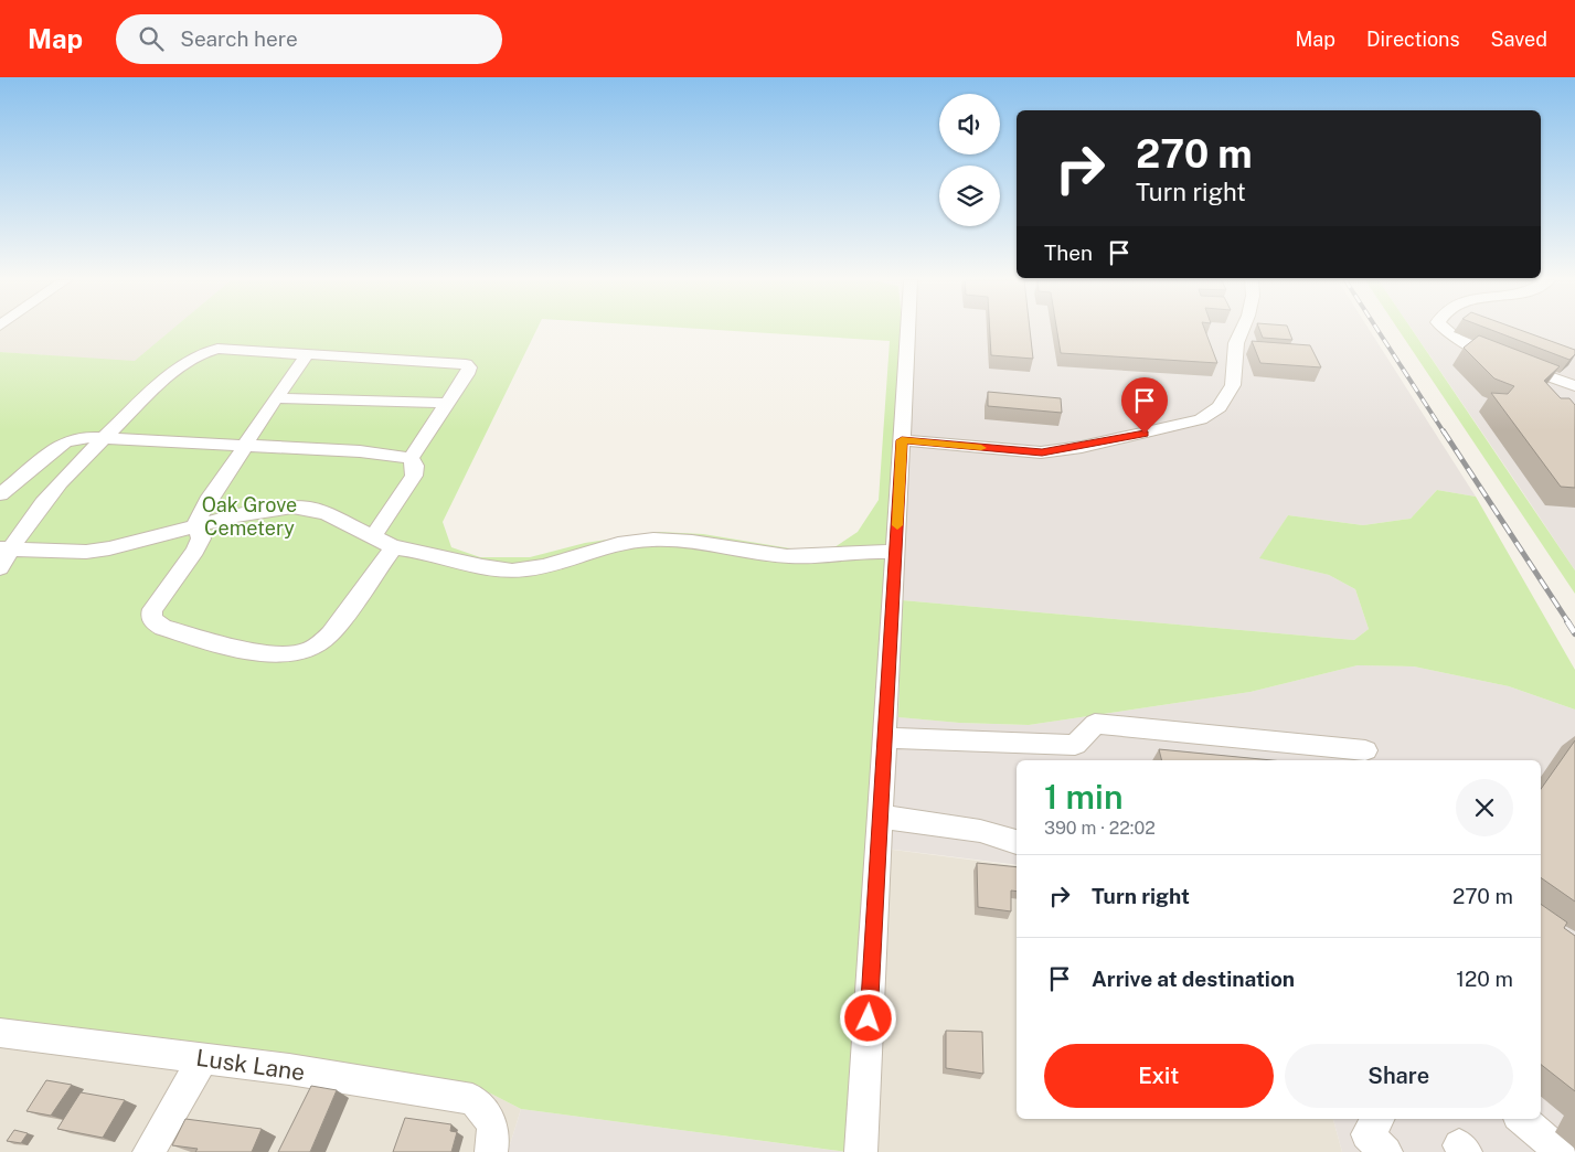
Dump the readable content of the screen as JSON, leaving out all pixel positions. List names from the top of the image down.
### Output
{
  "streets": {
    "street": ["Lusk Lane"]
  },
  "parks": ["Oak Grove Cemetery"],
  "page": {
    "header": "Map",
    "search": "Search here",
    "nav": ["Map", "Directions", "Saved"],
    "turn": ["270 m", "Turn right"],
    "then": "Then",
    "heading": ["1 min", "390 m · 22:02"],
    "list": [
      {
        "name": "Turn right",
        "value": "270 m"
      },
      {
        "name": "Arrive at destination",
        "value": "120 m"
      }
    ],
    "buttons": ["Exit", "Share"]
  }
}
